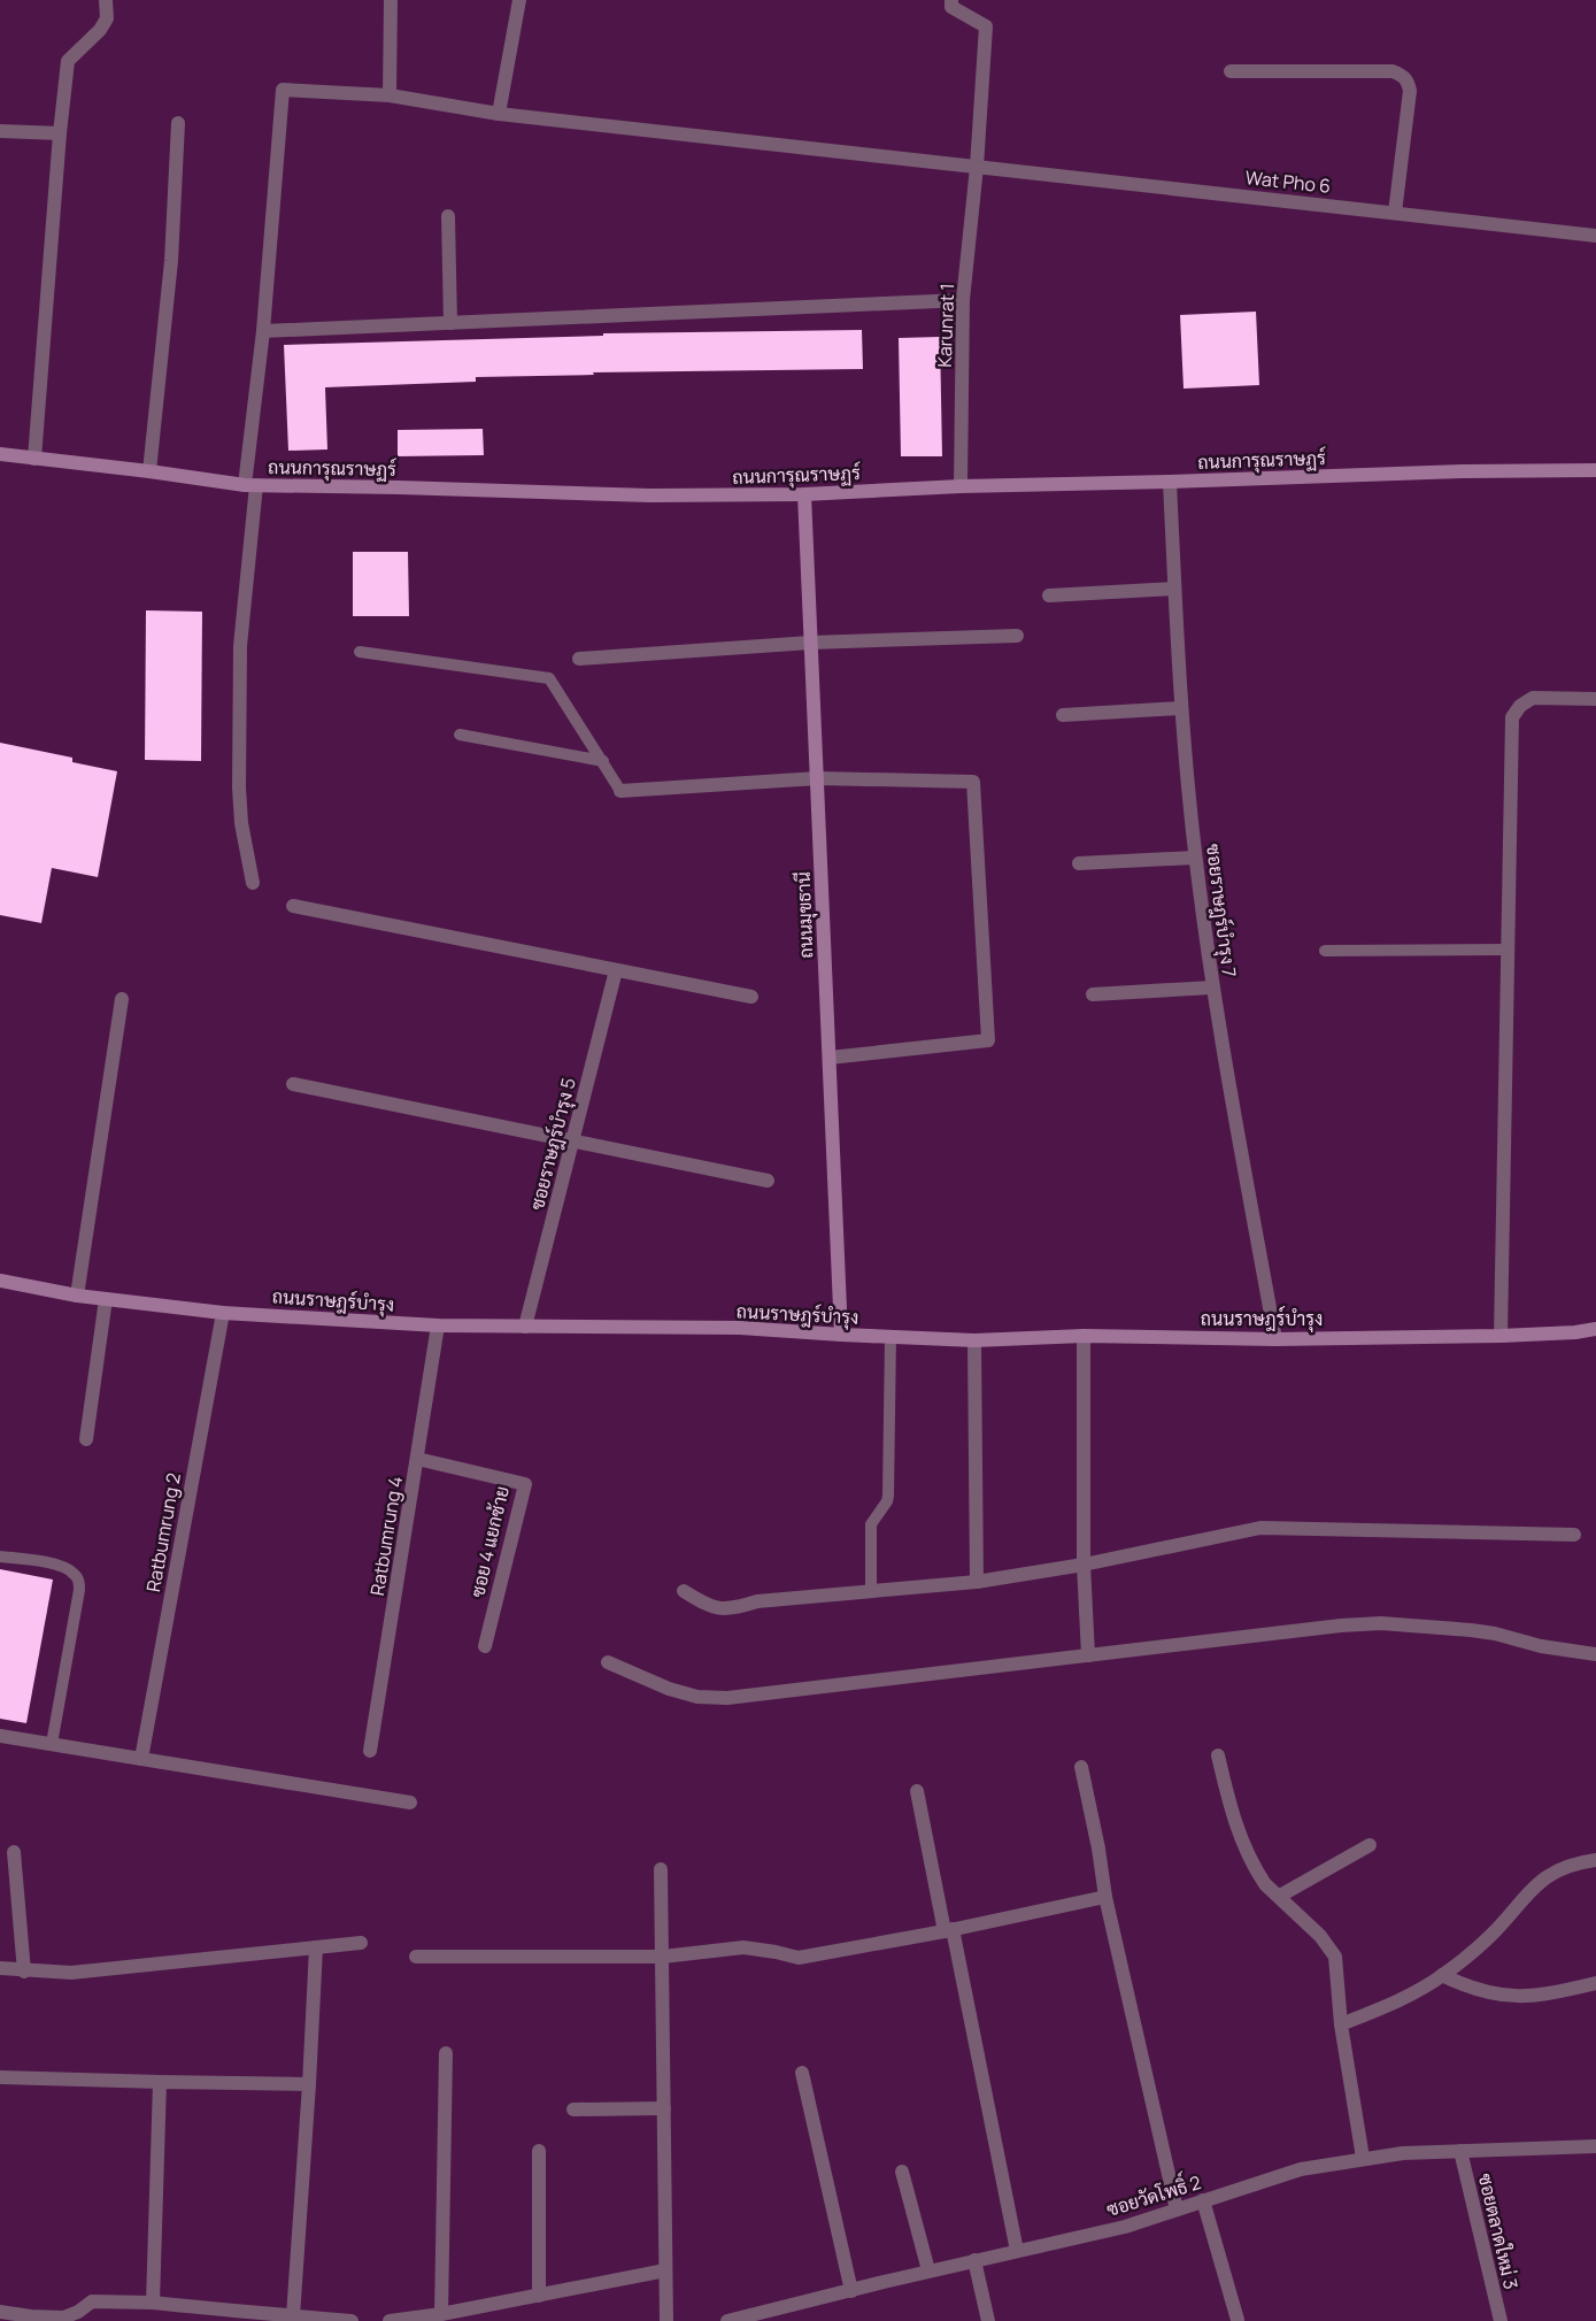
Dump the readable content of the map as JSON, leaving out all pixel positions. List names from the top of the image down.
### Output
{
  "streets": {
    "street": [
      "Wat Pho 6",
      "Karunrat 1",
      "ถนนการุณราษฏร์",
      "ซอยราษฎร์บำรุง 7",
      "ถนนมุขธานี",
      "ซอยราษฎร์บำรุง 5",
      "ถนนราษฎร์บำรุง",
      "Ratbumrung 2",
      "Ratbumrung 4",
      "ซอย 4 แยกซ้าย",
      "ซอยวัดโพธิ์ 2",
      "ซอยตลาดใหม่ 3"
    ]
  },
  "crossings": [
    ["Wat Pho 6", "Karunrat 1"],
    ["Karunrat 1", "ถนนการุณราษฏร์"],
    ["ถนนการุณราษฏร์", "ซอยราษฎร์บำรุง 7"],
    ["ถนนการุณราษฏร์", "ถนนมุขธานี"],
    ["ซอยราษฎร์บำรุง 7", "ถนนราษฎร์บำรุง"],
    ["ถนนมุขธานี", "ถนนราษฎร์บำรุง"],
    ["ซอยราษฎร์บำรุง 5", "ถนนราษฎร์บำรุง"],
    ["ถนนราษฎร์บำรุง", "Ratbumrung 2"],
    ["ถนนราษฎร์บำรุง", "Ratbumrung 4"],
    ["Ratbumrung 4", "ซอย 4 แยกซ้าย"],
    ["ซอยวัดโพธิ์ 2", "ซอยตลาดใหม่ 3"]
  ]
}
